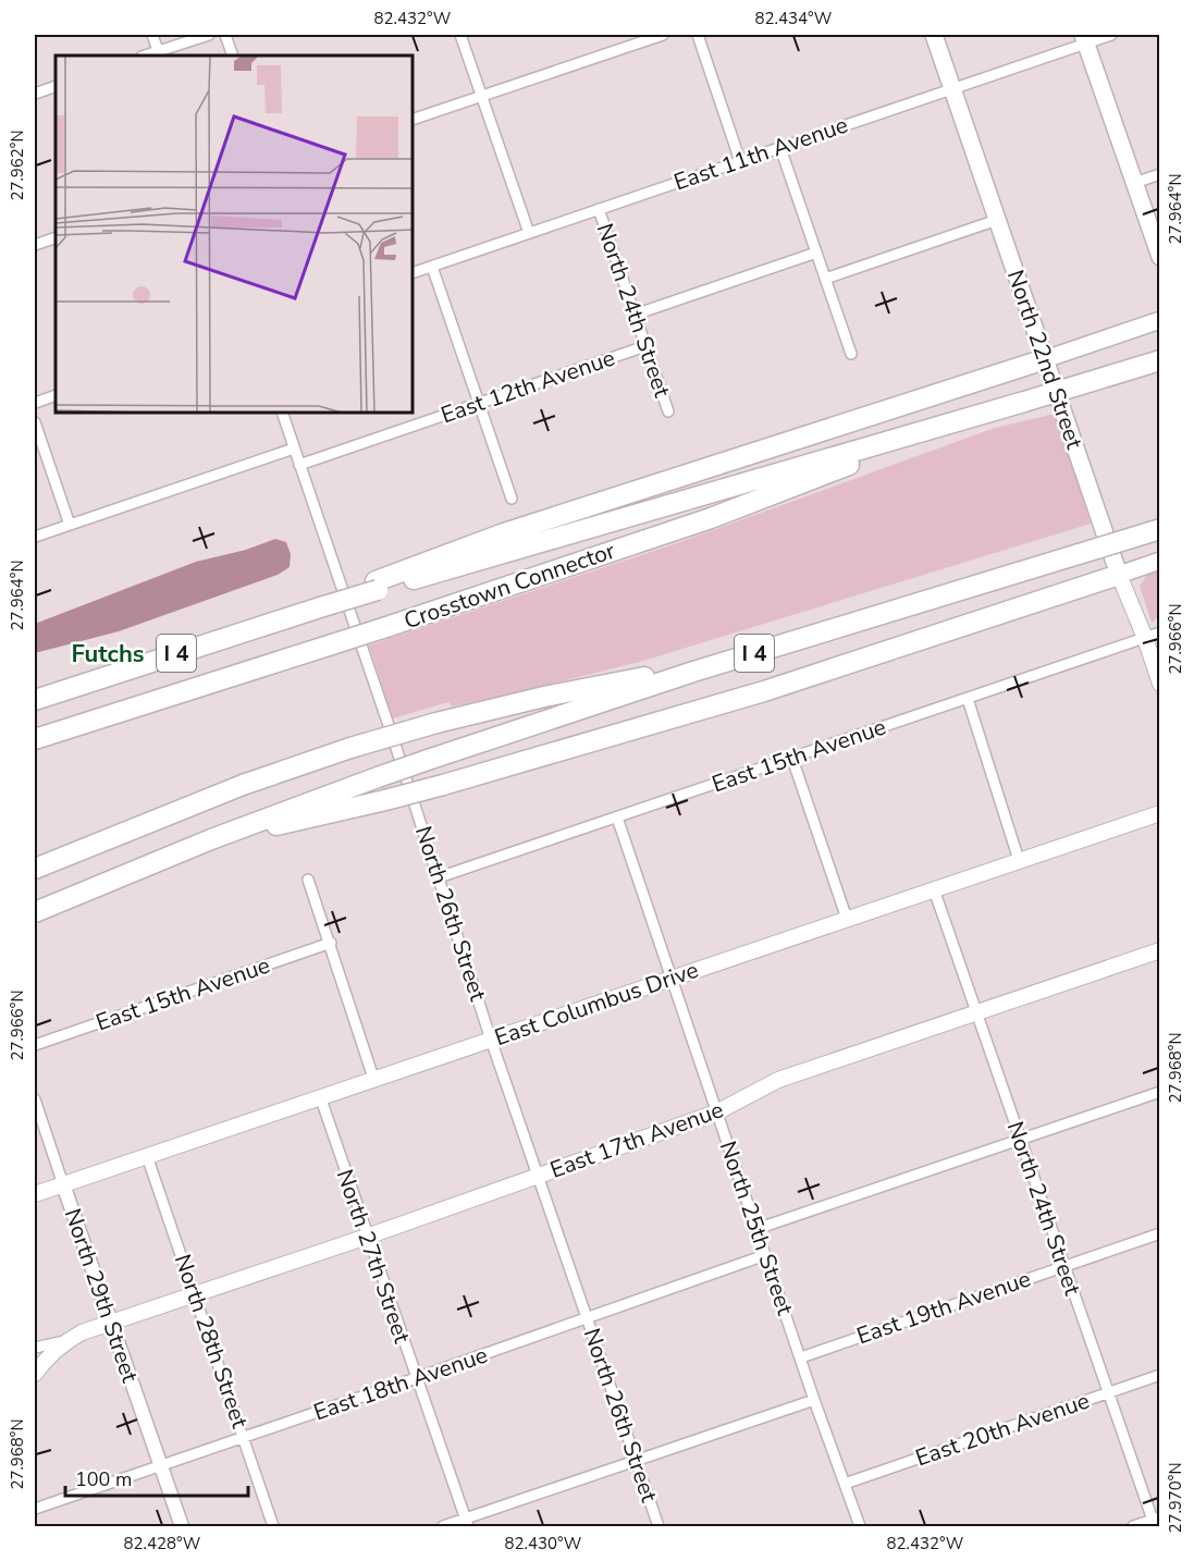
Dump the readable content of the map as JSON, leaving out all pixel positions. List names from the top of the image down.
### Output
{
  "streets": {
    "highway": ["Crosstown Connector", "I 4"],
    "main road": ["North 22nd Street", "East Columbus Drive", "East 17th Avenue"],
    "street": [
      "East 11th Avenue",
      "North 24th Street",
      "East 12th Avenue",
      "East 15th Avenue",
      "North 26th Street",
      "North 25th Street",
      "North 27th Street",
      "North 29th Street",
      "East 19th Avenue",
      "North 28th Street",
      "East 18th Avenue",
      "East 20th Avenue"
    ]
  },
  "crossings": [
    ["East 11th Avenue", "North 24th Street"],
    ["East 11th Avenue", "North 22nd Street"],
    ["North 24th Street", "East 12th Avenue"],
    ["North 24th Street", "East Columbus Drive"],
    ["North 24th Street", "East 17th Avenue"],
    ["North 24th Street", "East 19th Avenue"],
    ["North 24th Street", "East 20th Avenue"],
    ["North 22nd Street", "East 15th Avenue"],
    ["East 12th Avenue", "North 26th Street"],
    ["Crosstown Connector", "I 4"],
    ["East 15th Avenue", "North 26th Street"],
    ["East 15th Avenue", "North 25th Street"],
    ["North 26th Street", "East Columbus Drive"],
    ["North 26th Street", "East 17th Avenue"],
    ["North 26th Street", "East 18th Avenue"],
    ["East Columbus Drive", "North 25th Street"],
    ["East Columbus Drive", "North 27th Street"],
    ["East Columbus Drive", "North 29th Street"],
    ["East Columbus Drive", "North 28th Street"],
    ["East 17th Avenue", "North 25th Street"],
    ["East 17th Avenue", "North 27th Street"],
    ["East 17th Avenue", "North 29th Street"],
    ["East 17th Avenue", "North 28th Street"],
    ["North 25th Street", "East 19th Avenue"],
    ["North 25th Street", "East 18th Avenue"],
    ["North 25th Street", "East 20th Avenue"],
    ["North 27th Street", "East 18th Avenue"],
    ["North 29th Street", "East 18th Avenue"],
    ["North 28th Street", "East 18th Avenue"]
  ],
  "districts": ["Futchs"],
  "scale_bar": "100 m",
  "coordinates": [
    "82.432°W",
    "82.434°W",
    "27.962°N",
    "27.964°N",
    "27.966°N",
    "27.968°N",
    "27.970°N",
    "82.428°W",
    "82.430°W"
  ]
}
